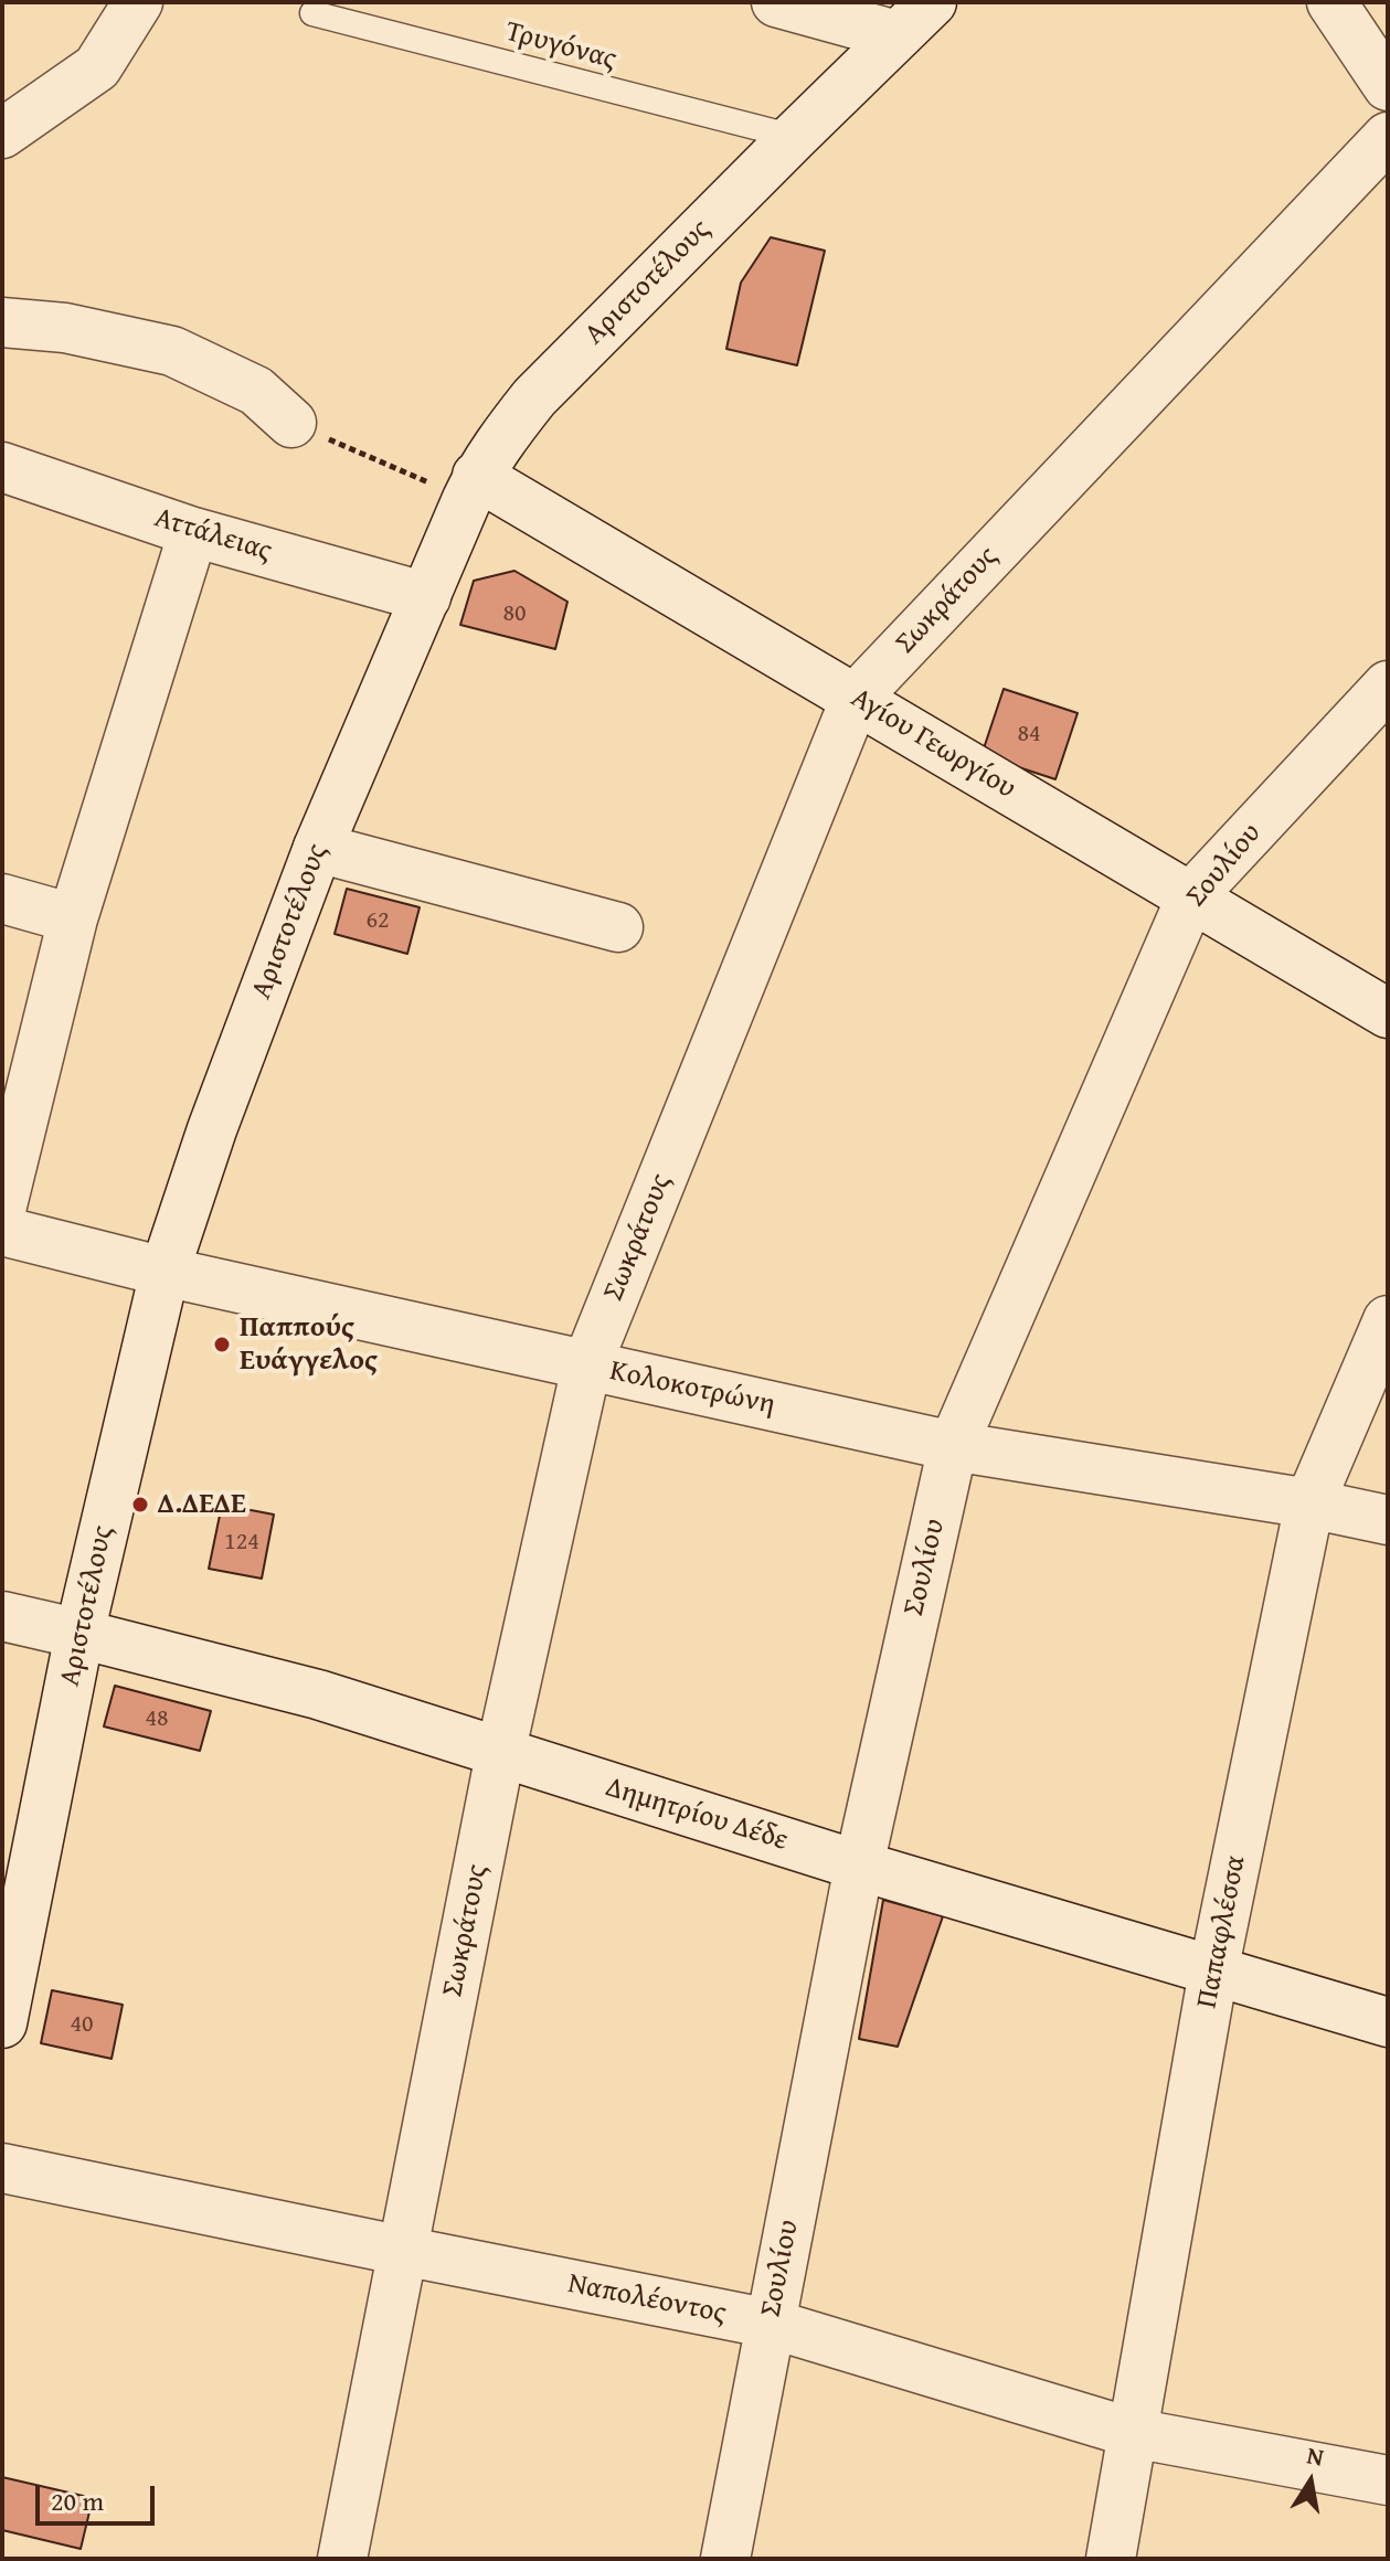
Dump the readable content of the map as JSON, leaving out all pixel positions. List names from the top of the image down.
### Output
{
  "streets": {
    "street": [
      "Αριστοτέλους",
      "Αττάλειας",
      "Σωκράτους",
      "Αγίου Γεωργίου",
      "Σουλίου",
      "Κολοκοτρώνη",
      "Δημητρίου Δέδε",
      "Παπαφλέσσα",
      "Ναπολέοντος"
    ],
    "lane": ["Τρυγόνας"]
  },
  "crossings": [
    ["Τρυγόνας", "Αριστοτέλους"],
    ["Αριστοτέλους", "Αττάλειας"],
    ["Αριστοτέλους", "Αγίου Γεωργίου"],
    ["Αριστοτέλους", "Κολοκοτρώνη"],
    ["Αριστοτέλους", "Δημητρίου Δέδε"],
    ["Σωκράτους", "Αγίου Γεωργίου"],
    ["Σωκράτους", "Κολοκοτρώνη"],
    ["Σωκράτους", "Δημητρίου Δέδε"],
    ["Σωκράτους", "Ναπολέοντος"],
    ["Αγίου Γεωργίου", "Σουλίου"],
    ["Σουλίου", "Κολοκοτρώνη"],
    ["Σουλίου", "Δημητρίου Δέδε"],
    ["Σουλίου", "Ναπολέοντος"],
    ["Κολοκοτρώνη", "Παπαφλέσσα"],
    ["Δημητρίου Δέδε", "Παπαφλέσσα"],
    ["Παπαφλέσσα", "Ναπολέοντος"]
  ],
  "places": ["Παππούς Ευάγγελος", "Δ.ΔΕΔΕ"],
  "house_numbers": [
    "80",
    "84",
    "62",
    "124",
    "48",
    "40"
  ],
  "scale_bar": "20 m",
  "north": "top"
}
